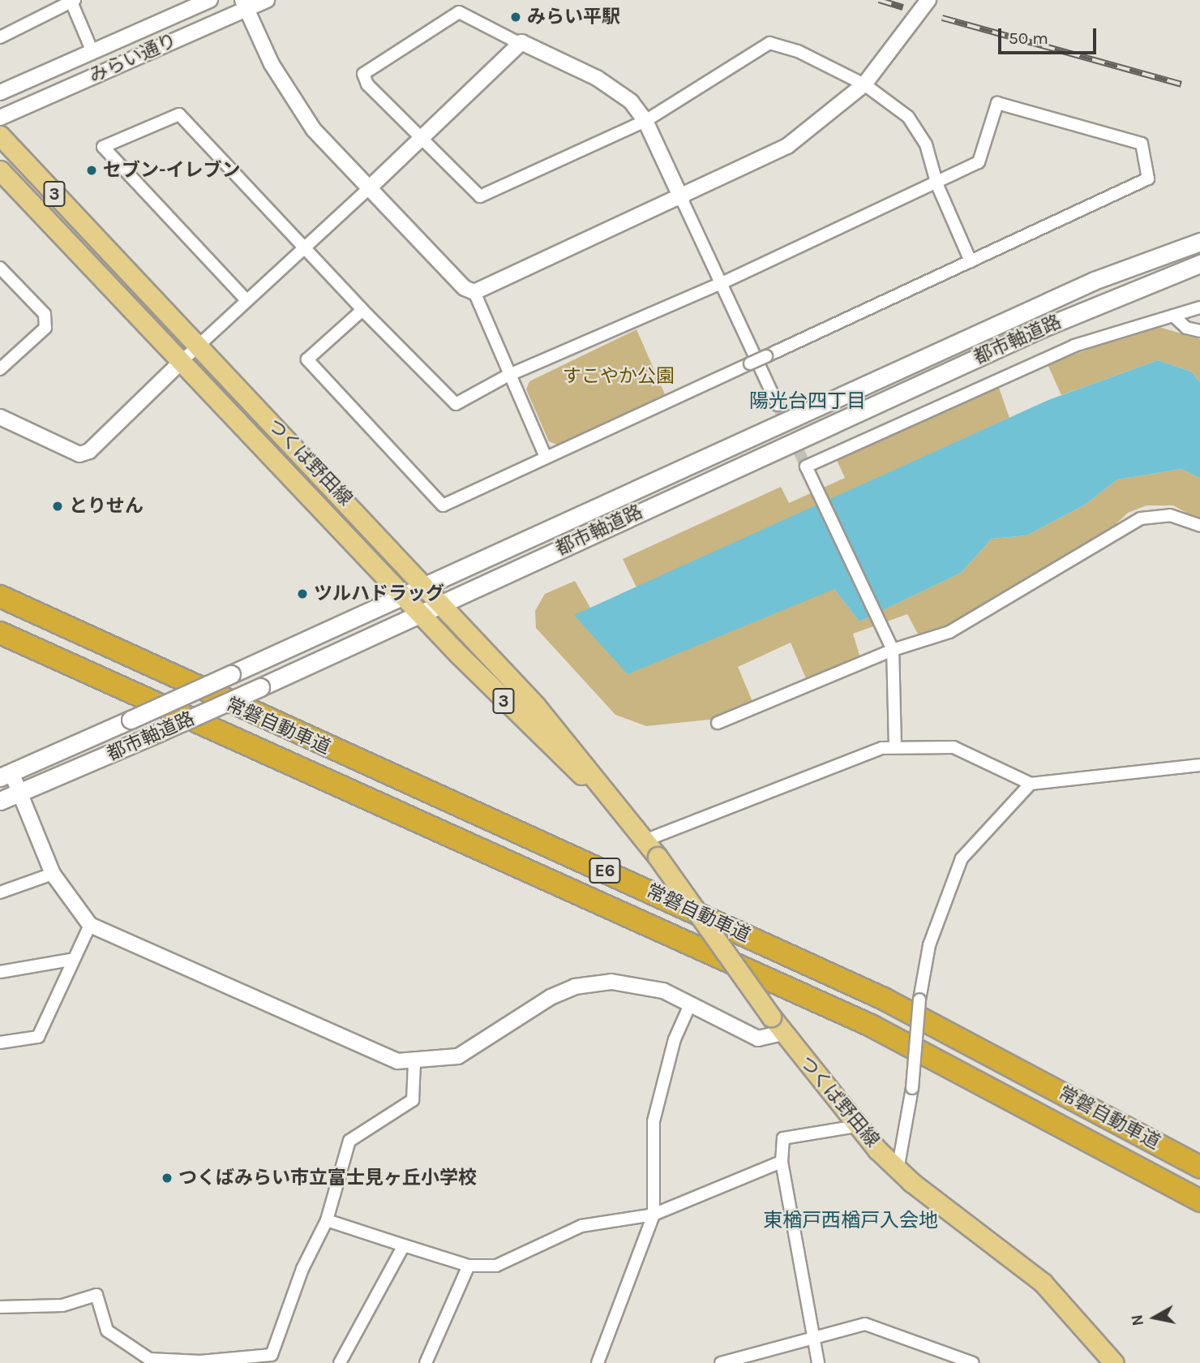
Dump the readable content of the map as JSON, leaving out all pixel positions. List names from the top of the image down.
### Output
{
  "streets": {
    "highway": ["常磐自動車道", "E6"],
    "main road": ["3", "都市軸道路", "つくば野田線"],
    "street": ["みらい通り"]
  },
  "crossings": [
    ["都市軸道路", "つくば野田線"]
  ],
  "districts": ["陽光台四丁目", "東楢戸西楢戸入会地"],
  "parks": ["すこやか公園"],
  "places": [
    "みらい平駅",
    "セブン-イレブン",
    "とりせん",
    "ツルハドラッグ",
    "つくばみらい市立富士見ヶ丘小学校"
  ],
  "scale_bar": "50 m",
  "north": "left"
}
